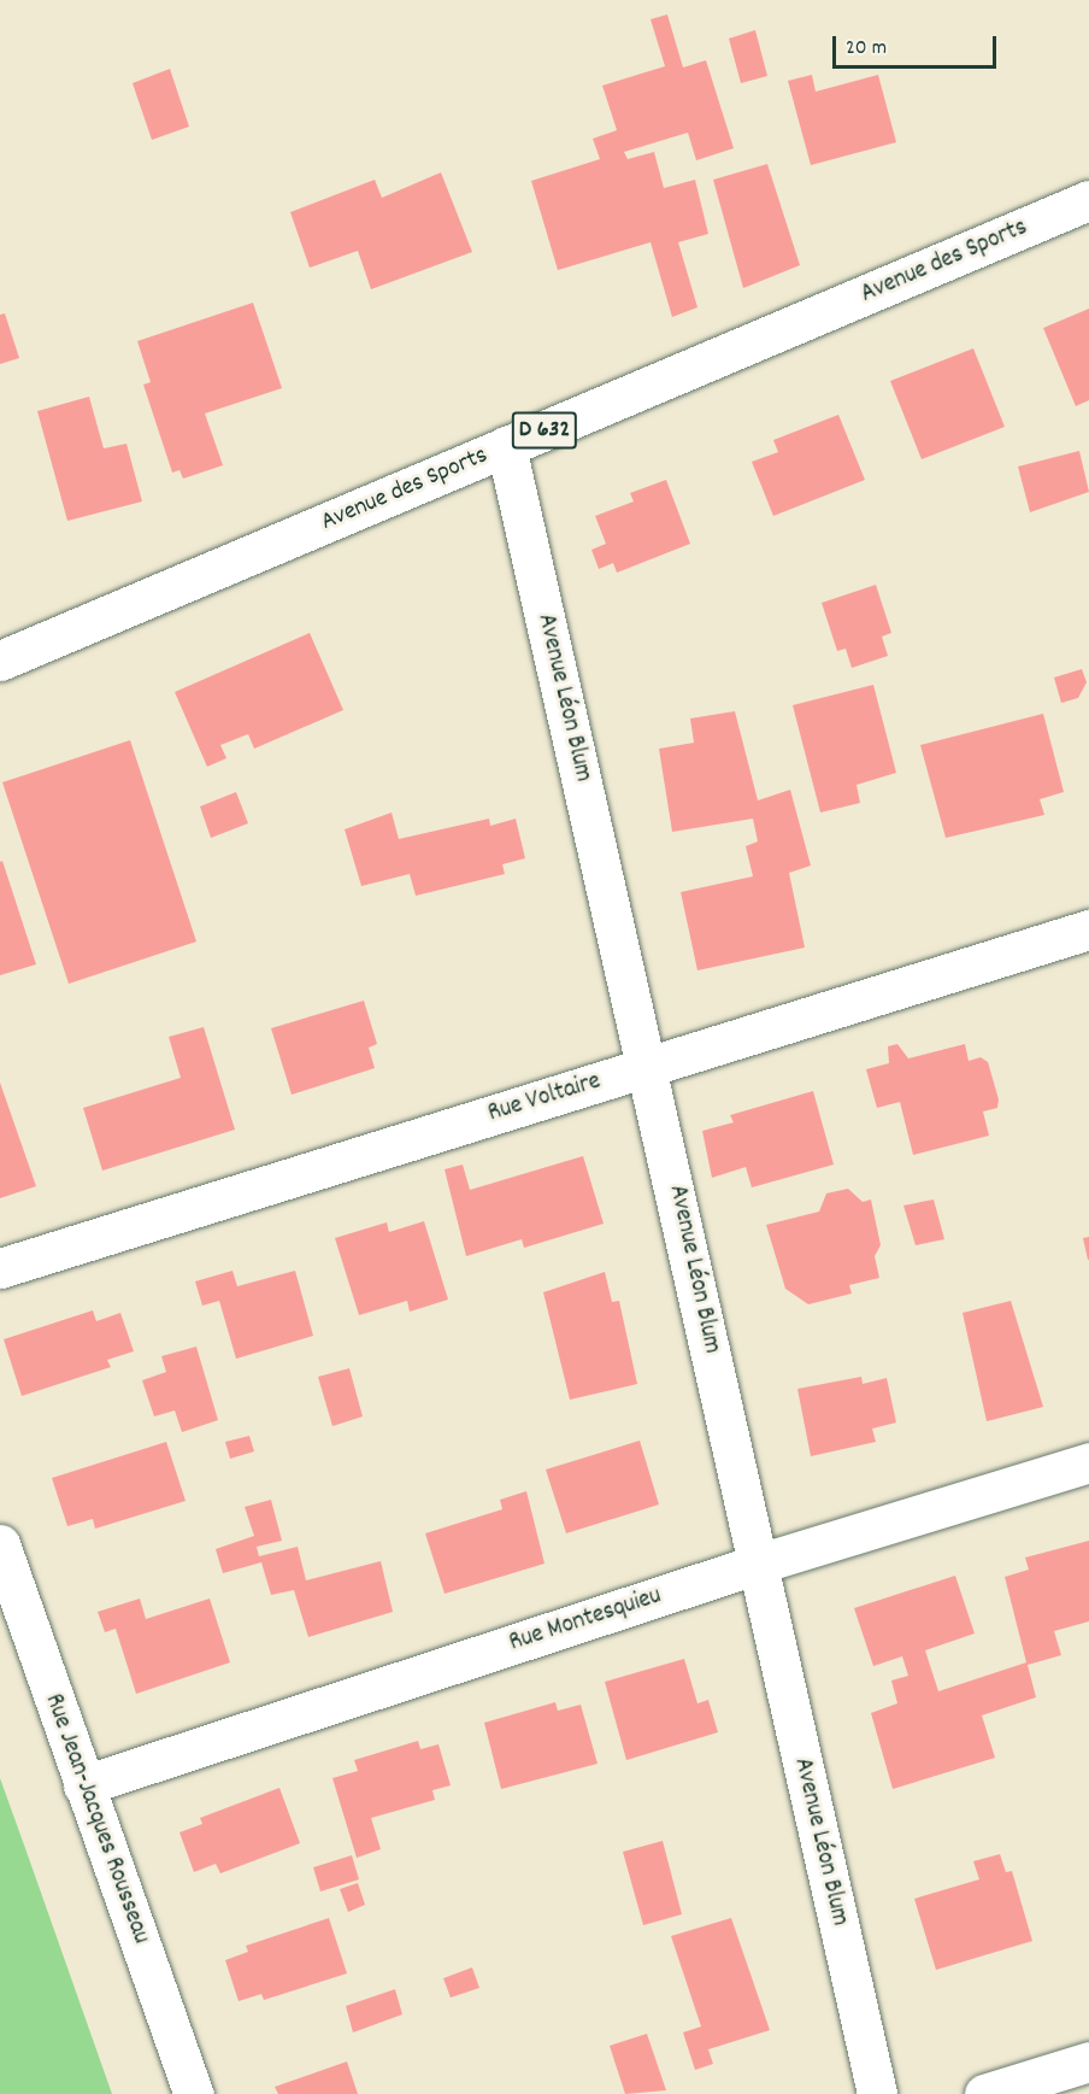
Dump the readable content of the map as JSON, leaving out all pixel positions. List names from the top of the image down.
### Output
{
  "streets": {
    "street": [
      "Avenue des Sports",
      "D 632",
      "Avenue Léon Blum",
      "Rue Voltaire",
      "Rue Montesquieu",
      "Rue Jean-Jacques Rousseau"
    ]
  },
  "crossings": [
    ["Avenue des Sports", "Avenue Léon Blum"],
    ["Avenue Léon Blum", "Rue Voltaire"],
    ["Avenue Léon Blum", "Rue Montesquieu"],
    ["Rue Montesquieu", "Rue Jean-Jacques Rousseau"]
  ],
  "scale_bar": "20 m"
}
